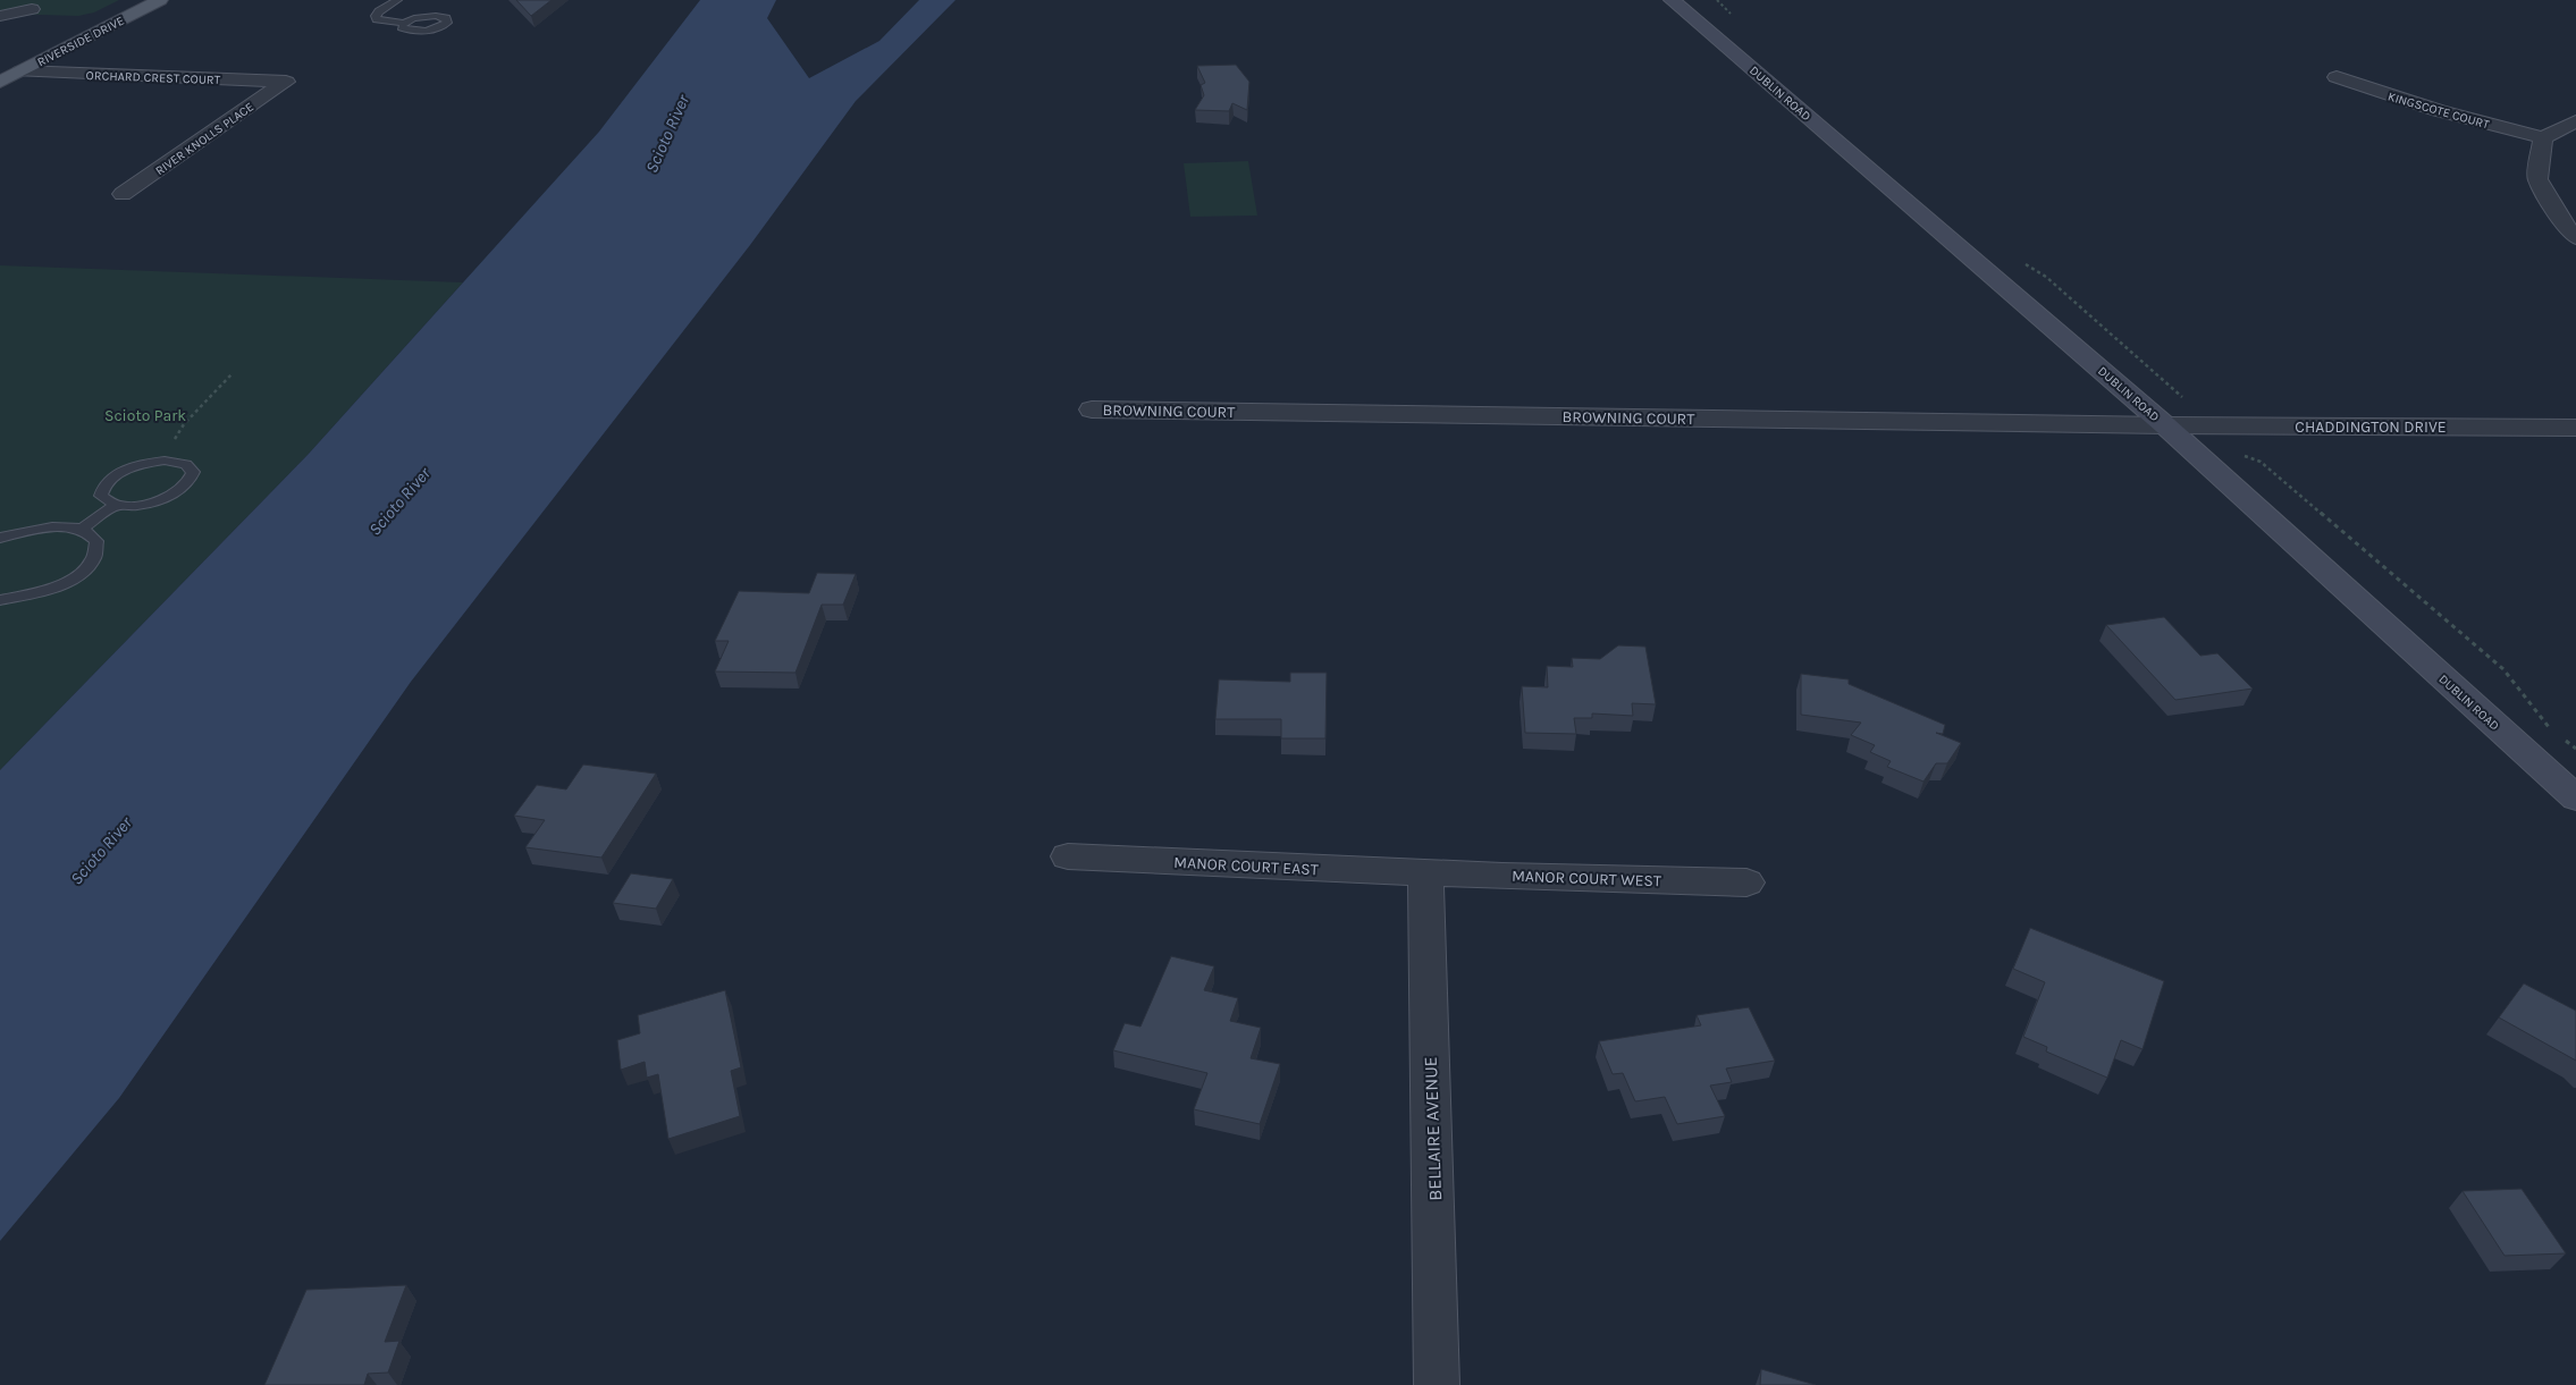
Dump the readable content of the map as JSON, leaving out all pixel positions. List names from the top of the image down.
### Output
{
  "streets": {
    "main road": ["RIVERSIDE DRIVE", "DUBLIN ROAD"],
    "street": [
      "ORCHARD CREST COURT",
      "KINGSCOTE COURT",
      "RIVER KNOLLS PLACE",
      "BROWNING COURT",
      "CHADDINGTON DRIVE",
      "MANOR COURT EAST",
      "MANOR COURT WEST",
      "BELLAIRE AVENUE"
    ]
  },
  "crossings": [
    ["RIVERSIDE DRIVE", "ORCHARD CREST COURT"],
    ["ORCHARD CREST COURT", "RIVER KNOLLS PLACE"],
    ["DUBLIN ROAD", "BROWNING COURT"],
    ["DUBLIN ROAD", "CHADDINGTON DRIVE"],
    ["BROWNING COURT", "CHADDINGTON DRIVE"],
    ["MANOR COURT EAST", "MANOR COURT WEST"],
    ["MANOR COURT EAST", "BELLAIRE AVENUE"],
    ["MANOR COURT WEST", "BELLAIRE AVENUE"]
  ],
  "water": ["Scioto River"],
  "parks": ["Scioto Park"]
}
